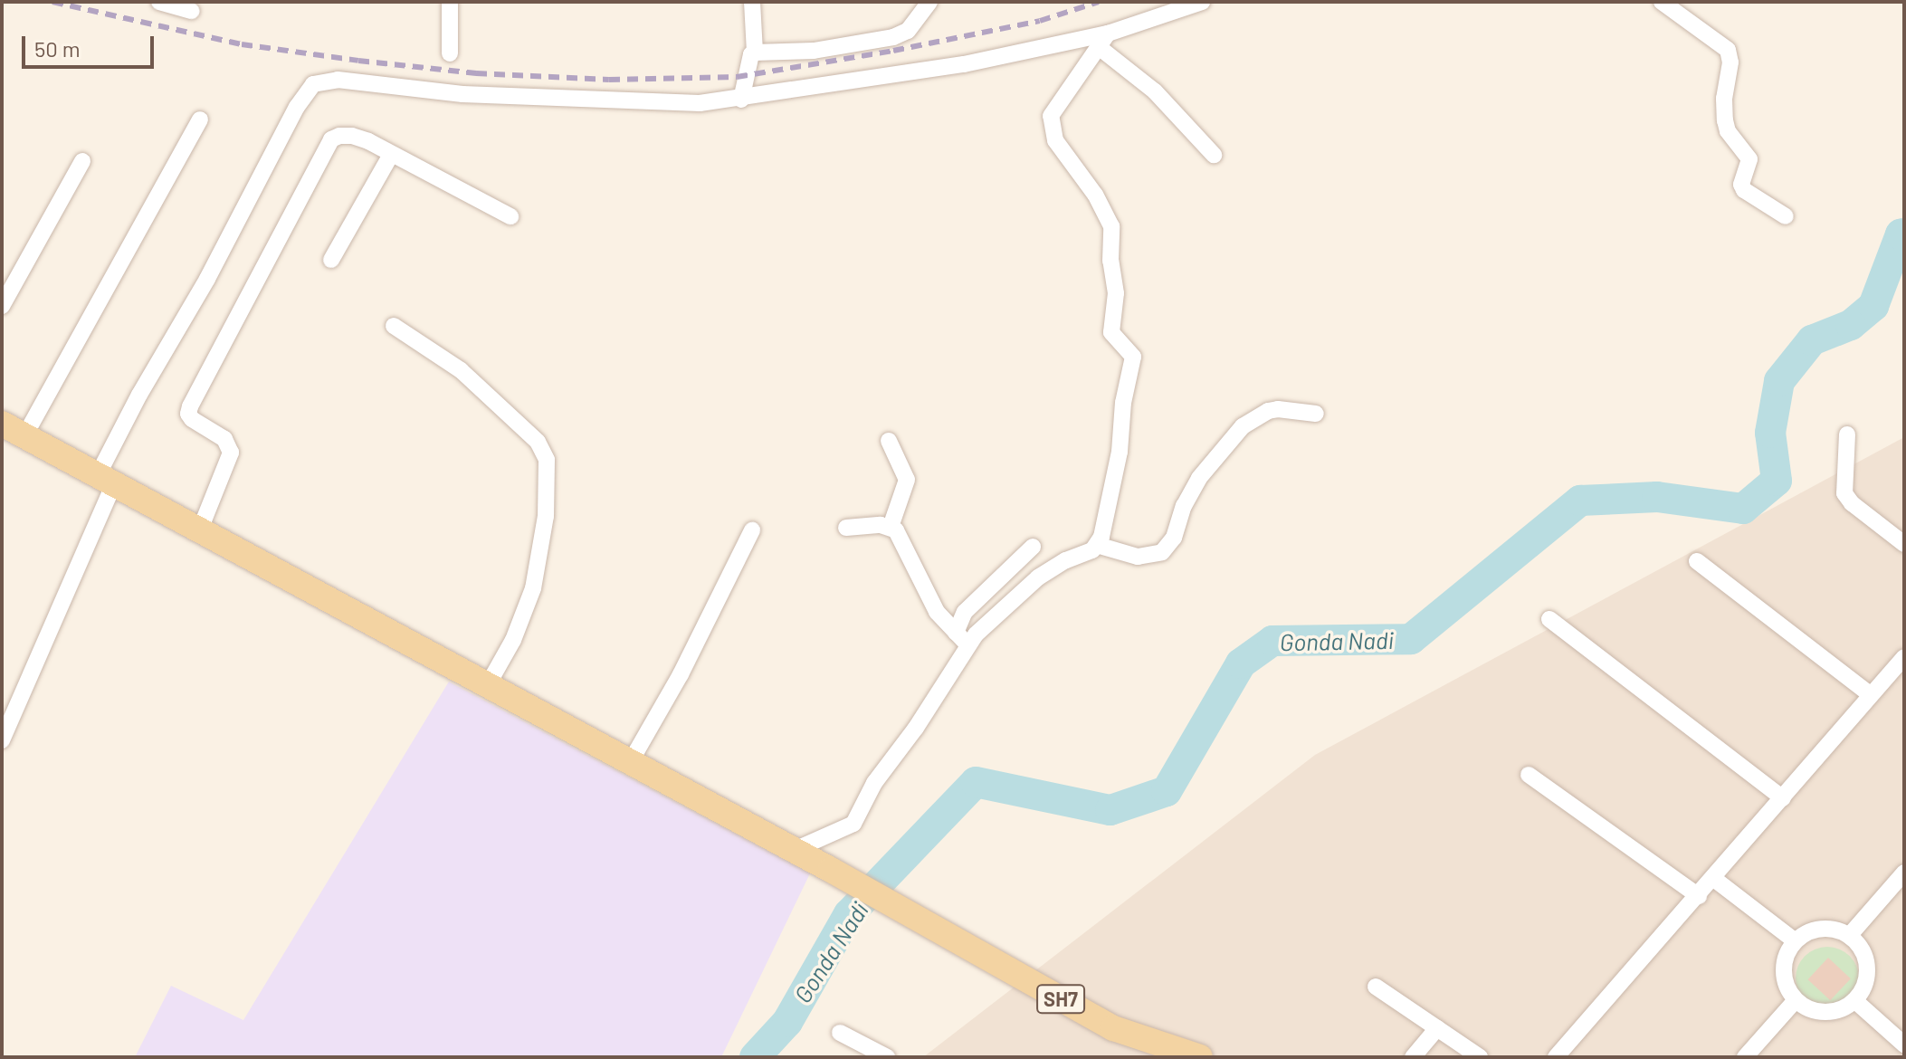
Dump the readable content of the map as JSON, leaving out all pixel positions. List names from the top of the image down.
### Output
{
  "streets": {
    "main road": ["SH7"]
  },
  "water": ["Gonda Nadi"],
  "scale_bar": "50 m"
}
